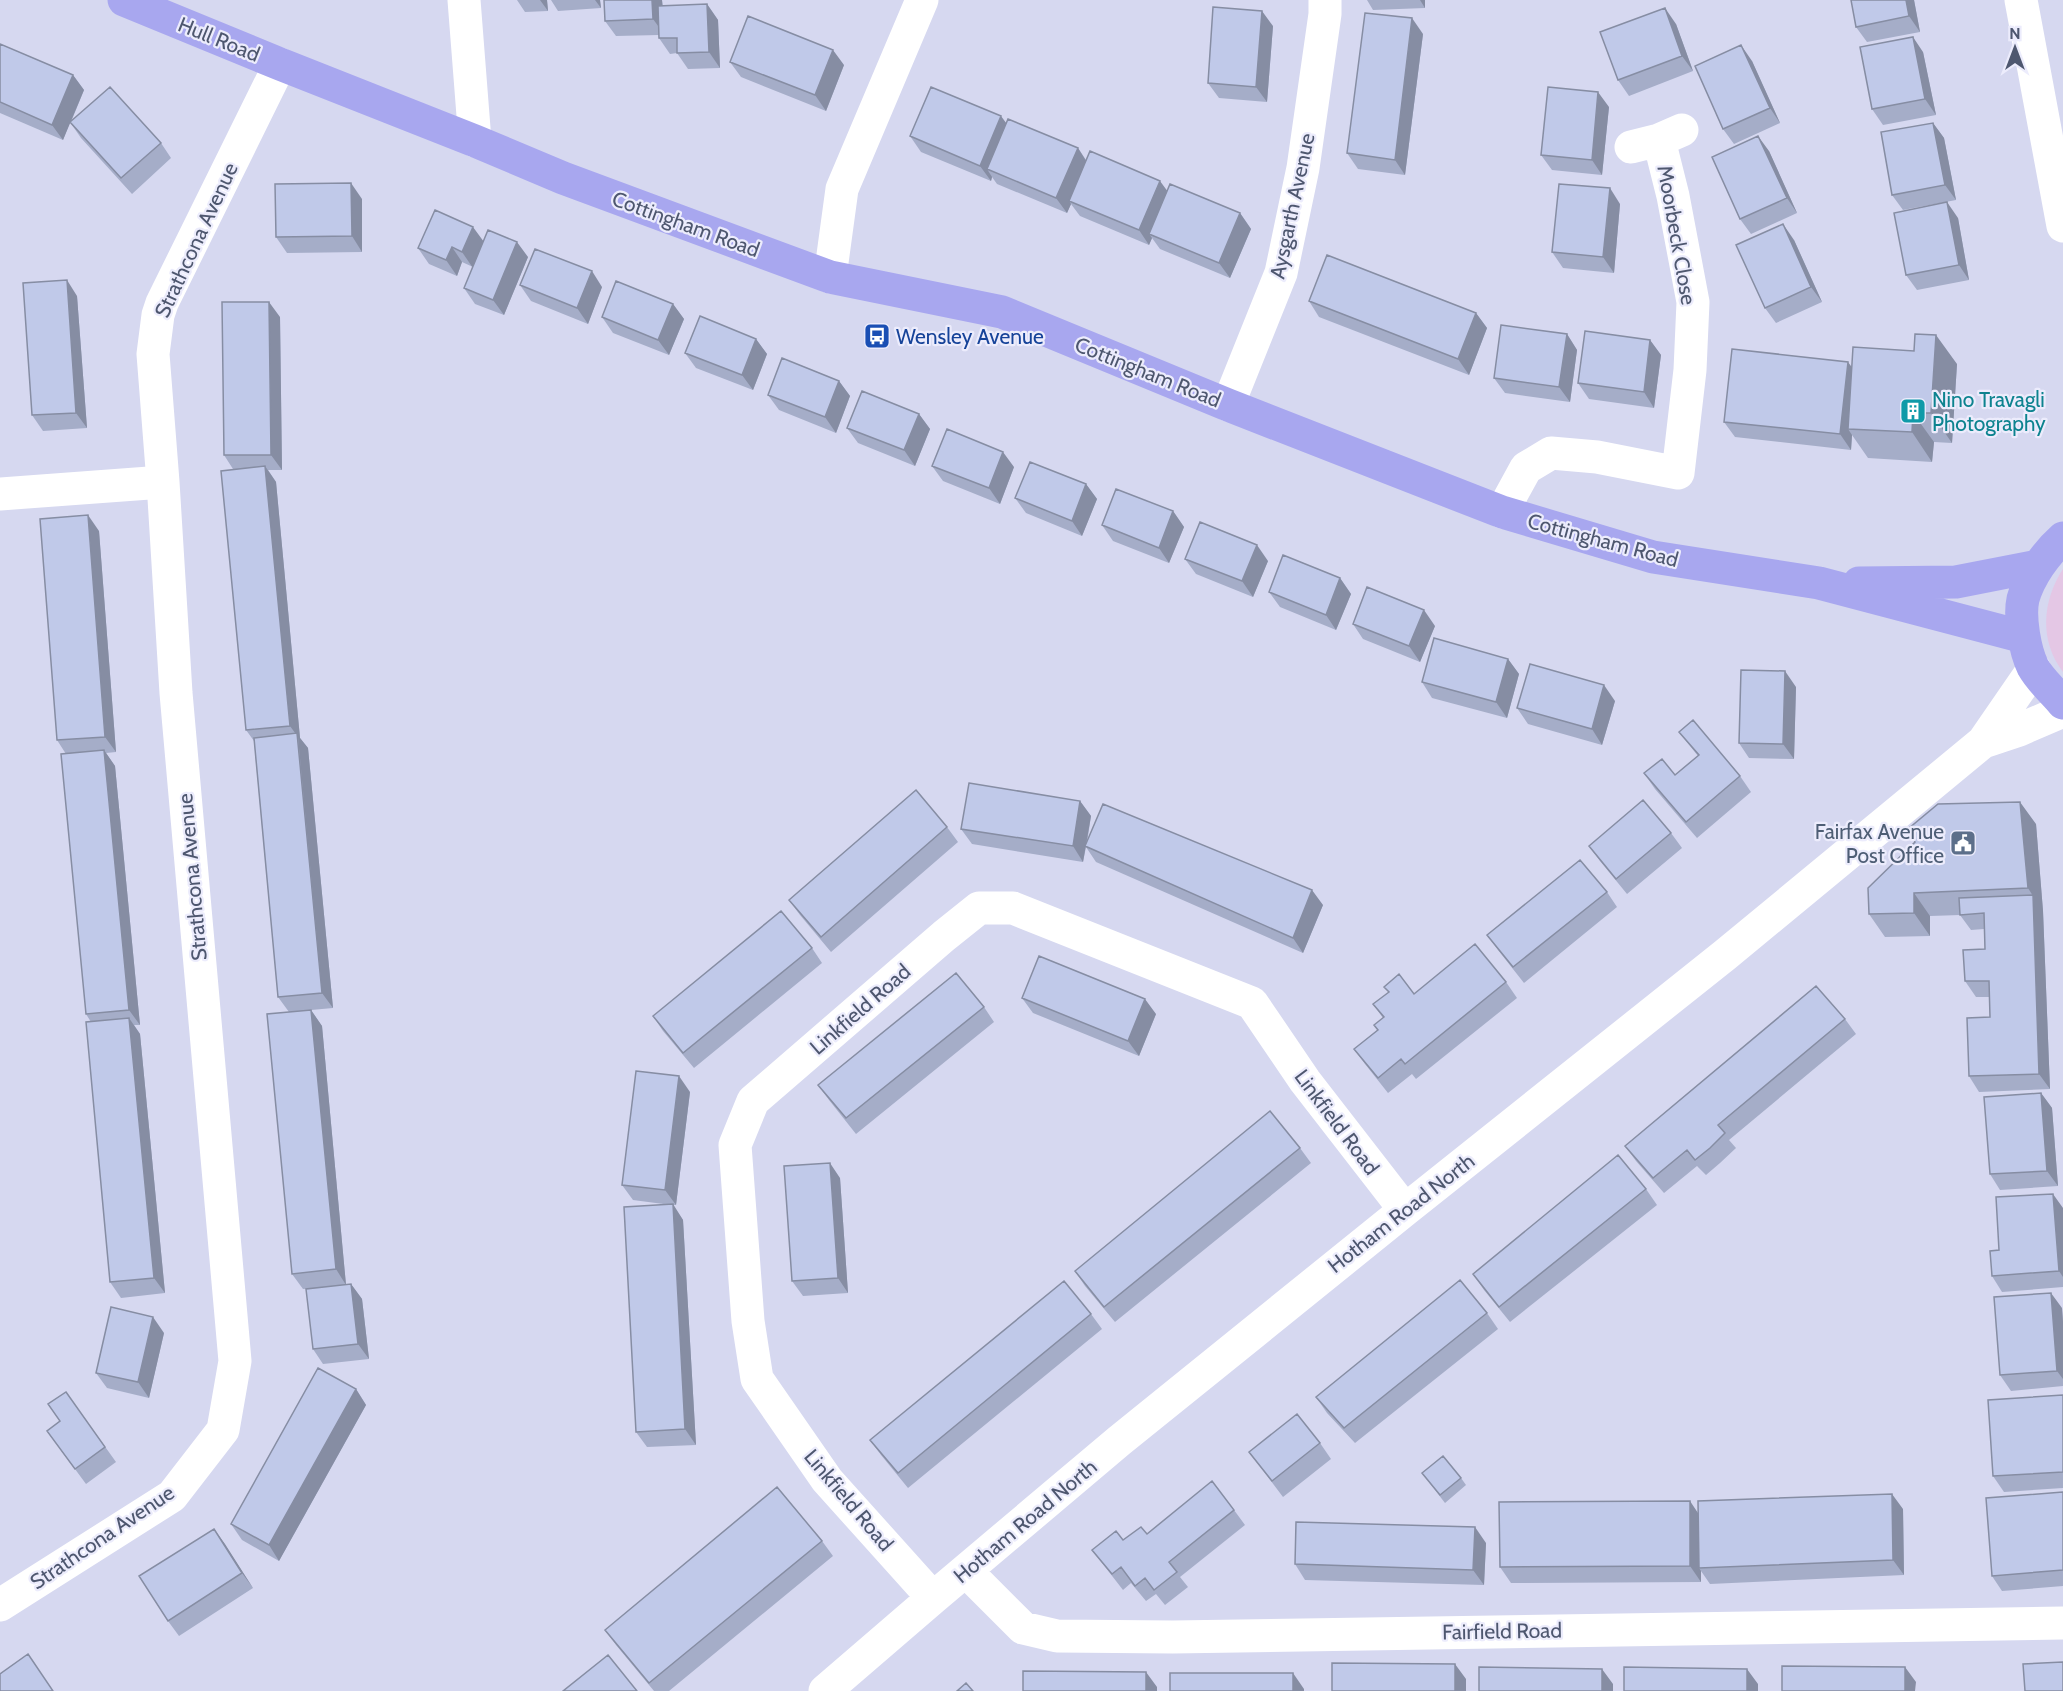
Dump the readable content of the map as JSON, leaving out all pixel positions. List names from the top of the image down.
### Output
{
  "streets": {
    "main road": ["Hull Road", "Cottingham Road"],
    "street": [
      "Aysgarth Avenue",
      "Moorbeck Close",
      "Strathcona Avenue",
      "Linkfield Road",
      "Hotham Road North",
      "Fairfield Road"
    ]
  },
  "crossings": [
    ["Hull Road", "Cottingham Road"],
    ["Hull Road", "Strathcona Avenue"],
    ["Aysgarth Avenue", "Cottingham Road"],
    ["Cottingham Road", "Moorbeck Close"],
    ["Cottingham Road", "Strathcona Avenue"],
    ["Linkfield Road", "Hotham Road North"],
    ["Hotham Road North", "Fairfield Road"]
  ],
  "places": {
    "bus stop": ["Wensley Avenue"],
    "building": ["Nino Travagli Photography"],
    "public building": ["Fairfax Avenue Post Office"]
  },
  "north": "top"
}
